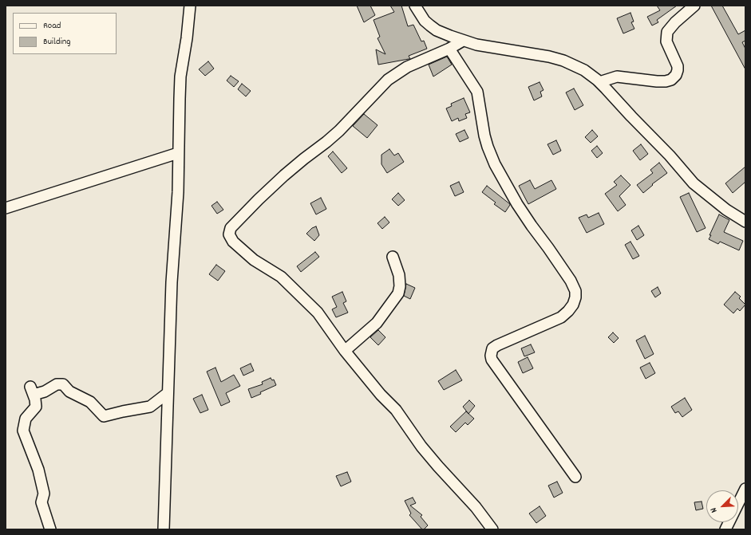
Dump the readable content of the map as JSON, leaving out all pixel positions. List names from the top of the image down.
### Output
{
  "legend": ["Road", "Building"],
  "north": "bottom left"
}
